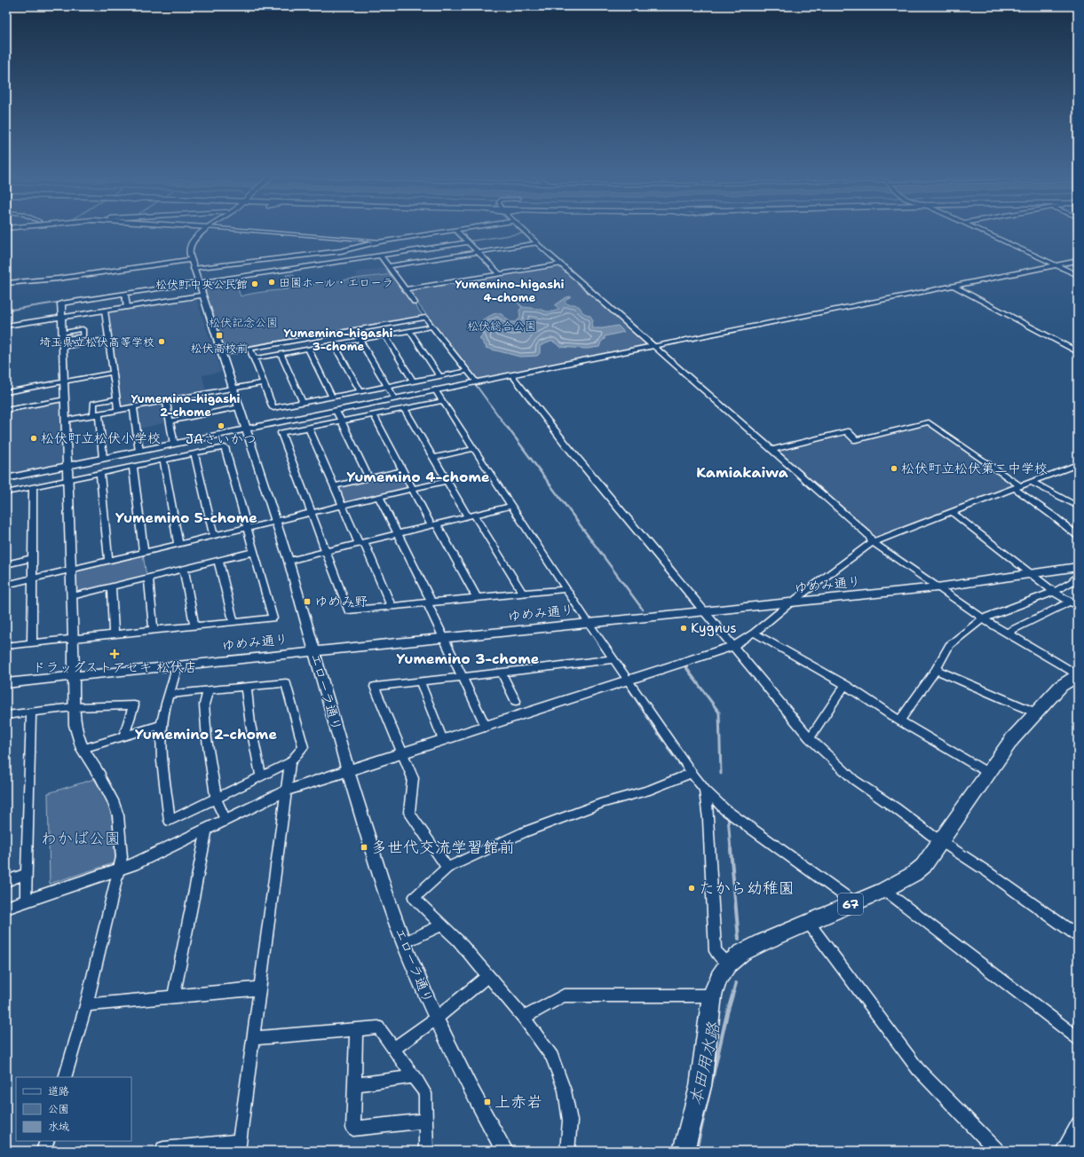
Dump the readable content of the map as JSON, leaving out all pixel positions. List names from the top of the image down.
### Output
{
  "streets": {
    "main road": ["67"],
    "street": ["ゆめみ通り", "エローラ通り"]
  },
  "crossings": [
    ["ゆめみ通り", "エローラ通り"]
  ],
  "districts": [
    "Yumemino-higashi 4-chome",
    "Yumemino-higashi 3-chome",
    "Yumemino-higashi 2-chome",
    "Kamiakaiwa",
    "Yumemino 4-chome",
    "Yumemino 5-chome",
    "Yumemino 3-chome",
    "Yumemino 2-chome"
  ],
  "water": ["本田用水路"],
  "parks": ["松伏記念公園", "松伏総合公園", "わかば公園"],
  "places": {
    "other": [
      "田園ホール・エローラ",
      "松伏町中央公民館",
      "埼玉県立松伏高等学校",
      "JAさいかつ",
      "松伏町立松伏小学校",
      "松伏町立松伏第二中学校",
      "Kygnus",
      "たから幼稚園"
    ],
    "transit": [
      "松伏高校前",
      "ゆめみ野",
      "多世代交流学習館前",
      "上赤岩"
    ],
    "health": ["ドラッグストアセキ 松伏店"]
  },
  "legend": ["道路", "公園", "水域"]
}
